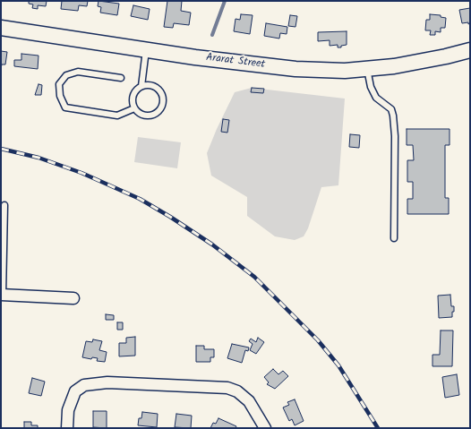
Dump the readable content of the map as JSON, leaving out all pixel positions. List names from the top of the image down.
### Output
{
  "streets": {
    "main road": ["Ararat Street"]
  }
}
